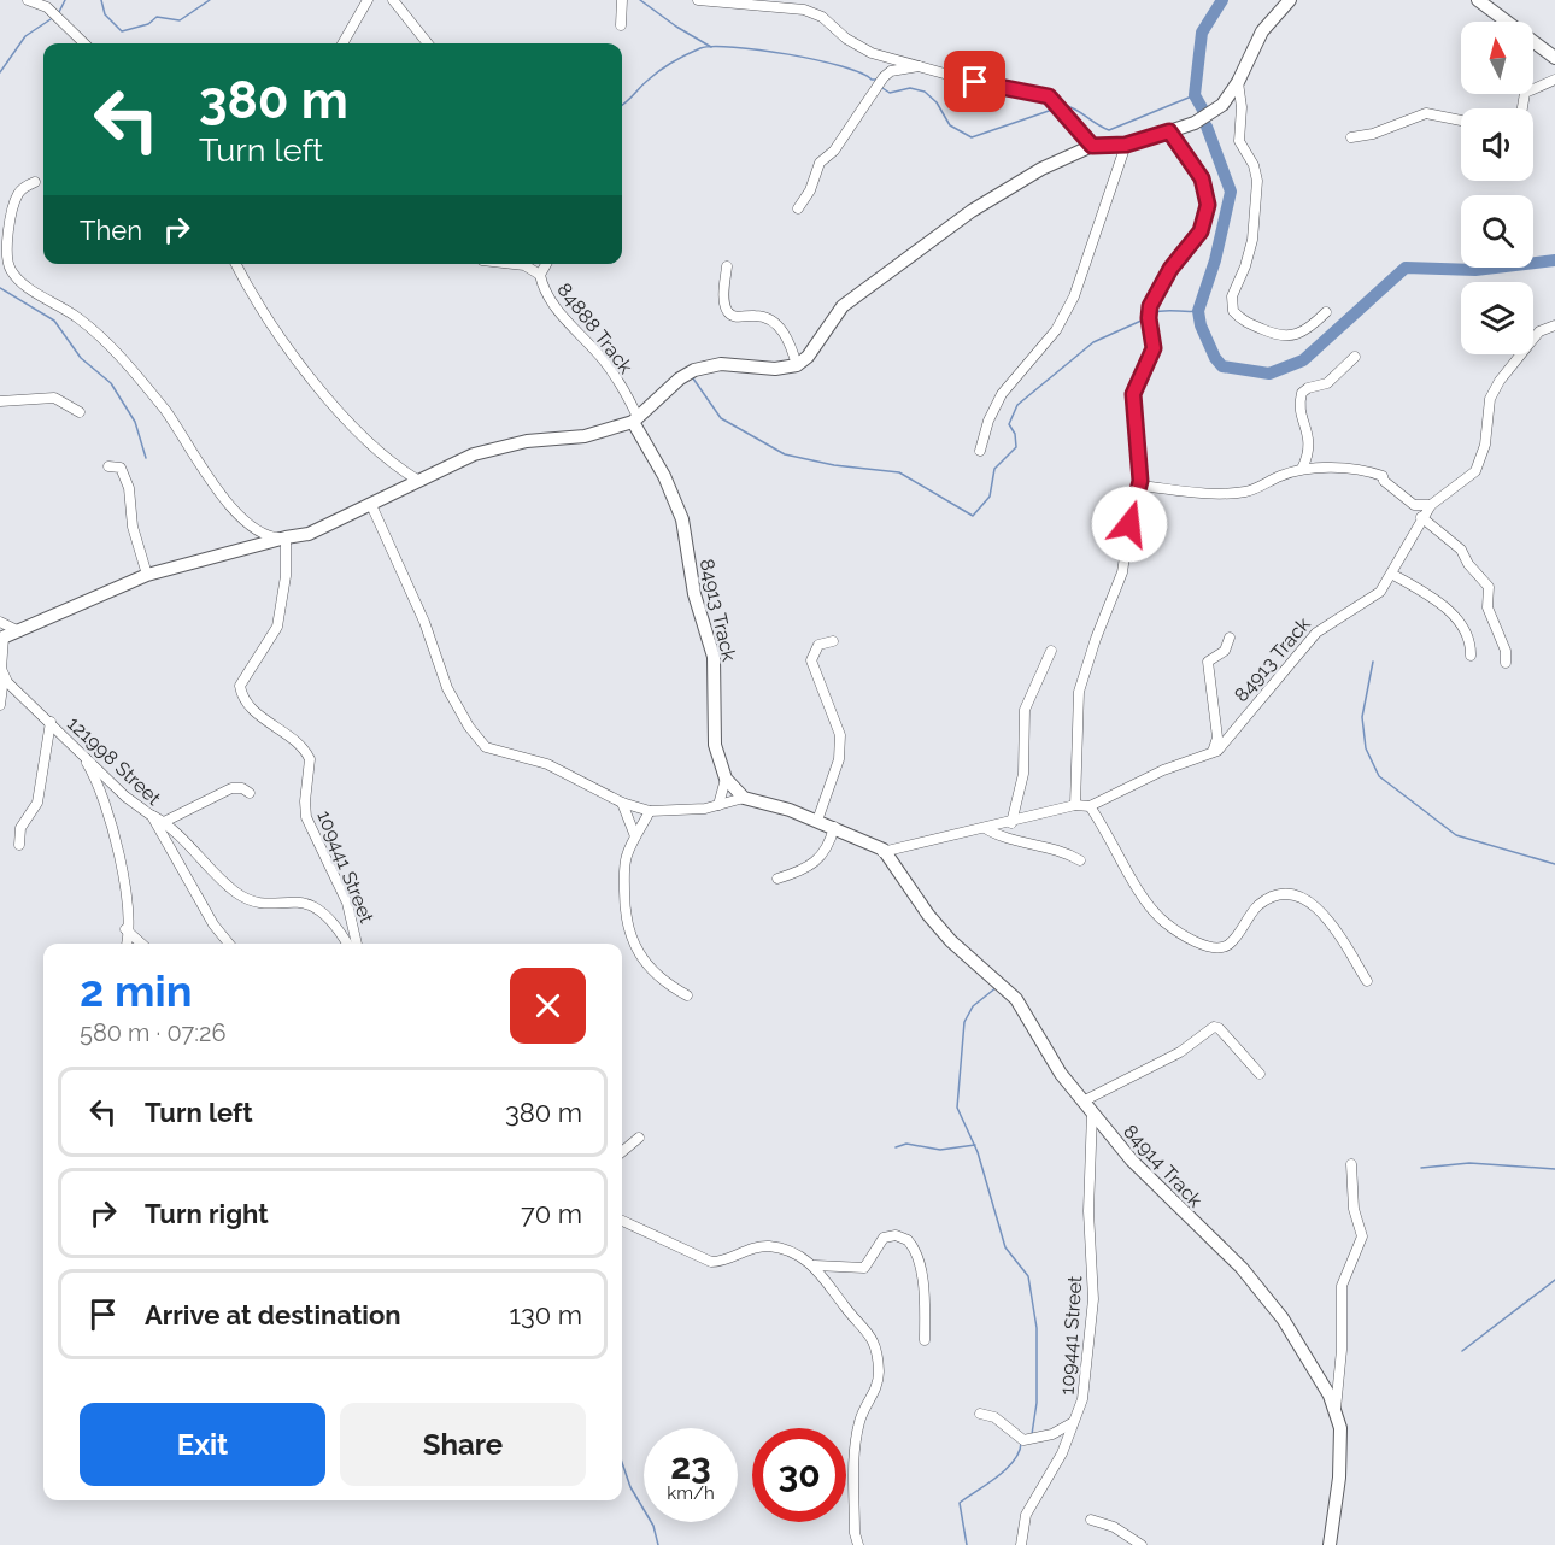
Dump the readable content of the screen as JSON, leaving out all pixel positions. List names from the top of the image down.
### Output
{
  "streets": {
    "street": [
      "84888 Track",
      "84913 Track",
      "121998 Street",
      "109441 Street",
      "84914 Track"
    ]
  },
  "crossings": [
    ["84888 Track", "84913 Track"],
    ["84913 Track", "84914 Track"],
    ["109441 Street", "84914 Track"]
  ],
  "north": "top",
  "page": {
    "turn": ["380 m", "Turn left"],
    "then": "Then",
    "heading": ["2 min", "580 m · 07:26"],
    "list": [
      {
        "name": "Turn left",
        "value": "380 m"
      },
      {
        "name": "Turn right",
        "value": "70 m"
      },
      {
        "name": "Arrive at destination",
        "value": "130 m"
      }
    ],
    "buttons": ["Exit", "Share"],
    "speed": "23 km/h",
    "limit": "30"
  }
}
